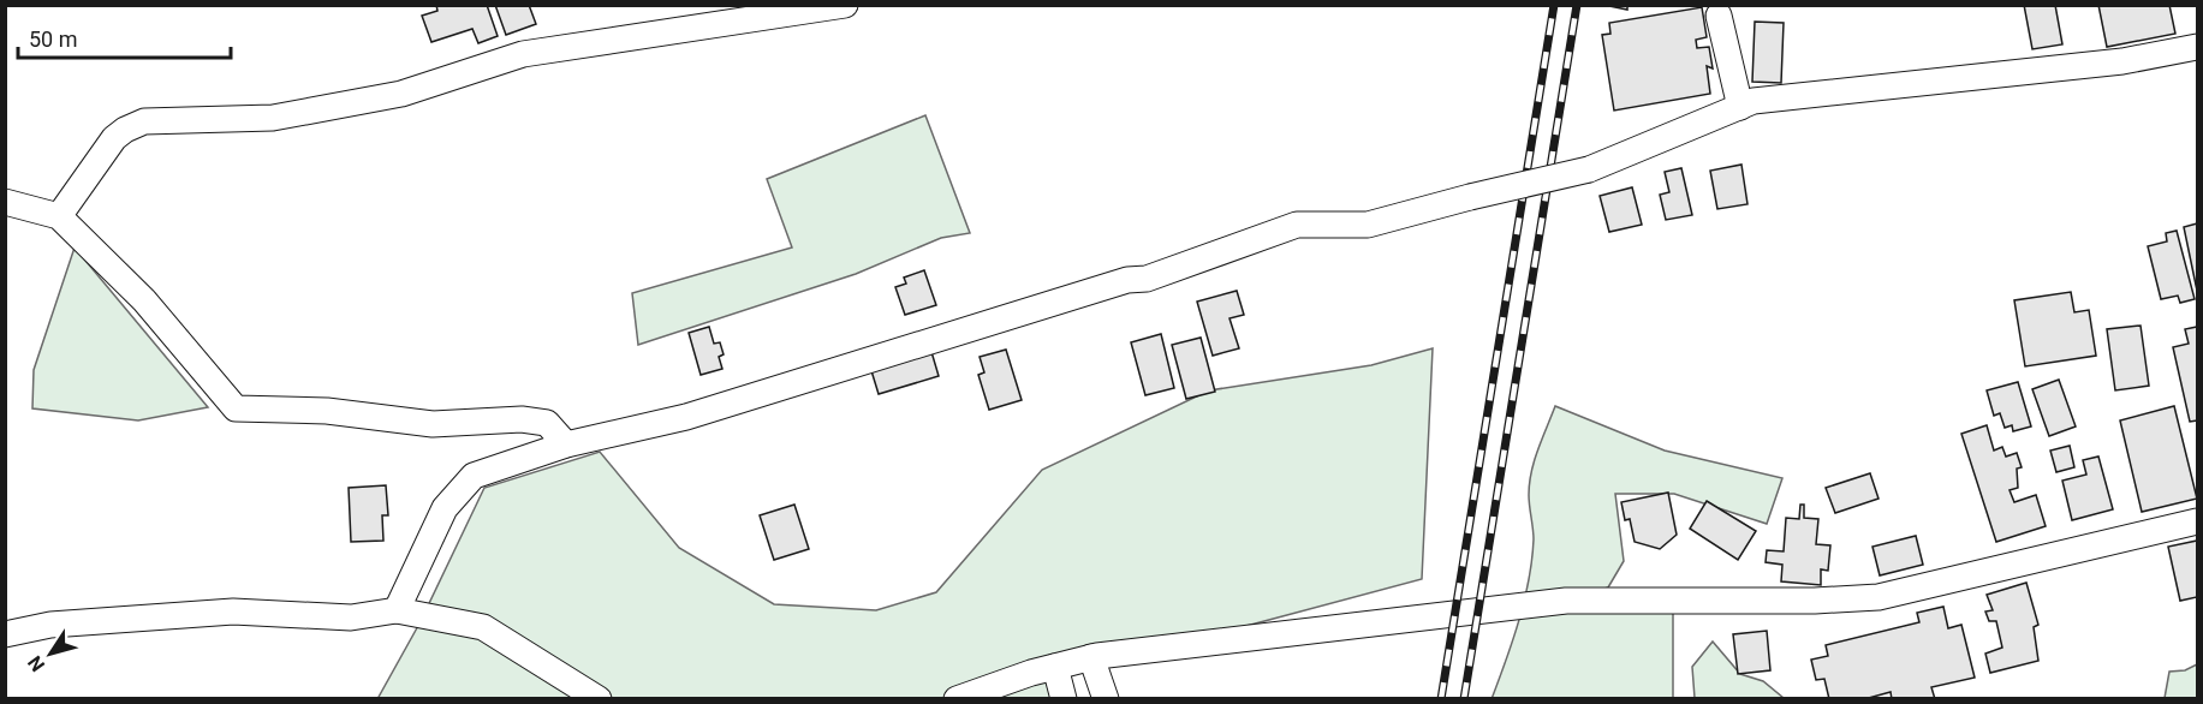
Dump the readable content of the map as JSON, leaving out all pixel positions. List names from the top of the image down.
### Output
{
  "scale_bar": "50 m",
  "north": "bottom left"
}
